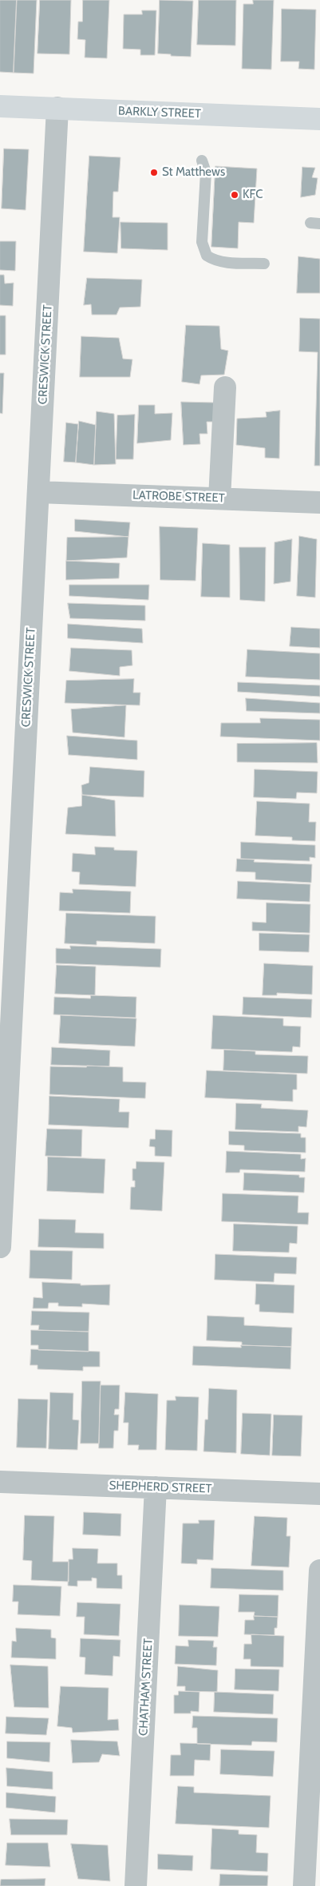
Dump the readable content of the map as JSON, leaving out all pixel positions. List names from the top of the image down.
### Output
{
  "streets": {
    "street": [
      "BARKLY STREET",
      "CRESWICK STREET",
      "LATROBE STREET",
      "SHEPHERD STREET",
      "CHATHAM STREET"
    ]
  },
  "crossings": [
    ["BARKLY STREET", "CRESWICK STREET"],
    ["CRESWICK STREET", "LATROBE STREET"],
    ["SHEPHERD STREET", "CHATHAM STREET"]
  ],
  "places": ["St Matthews", "KFC"]
}
